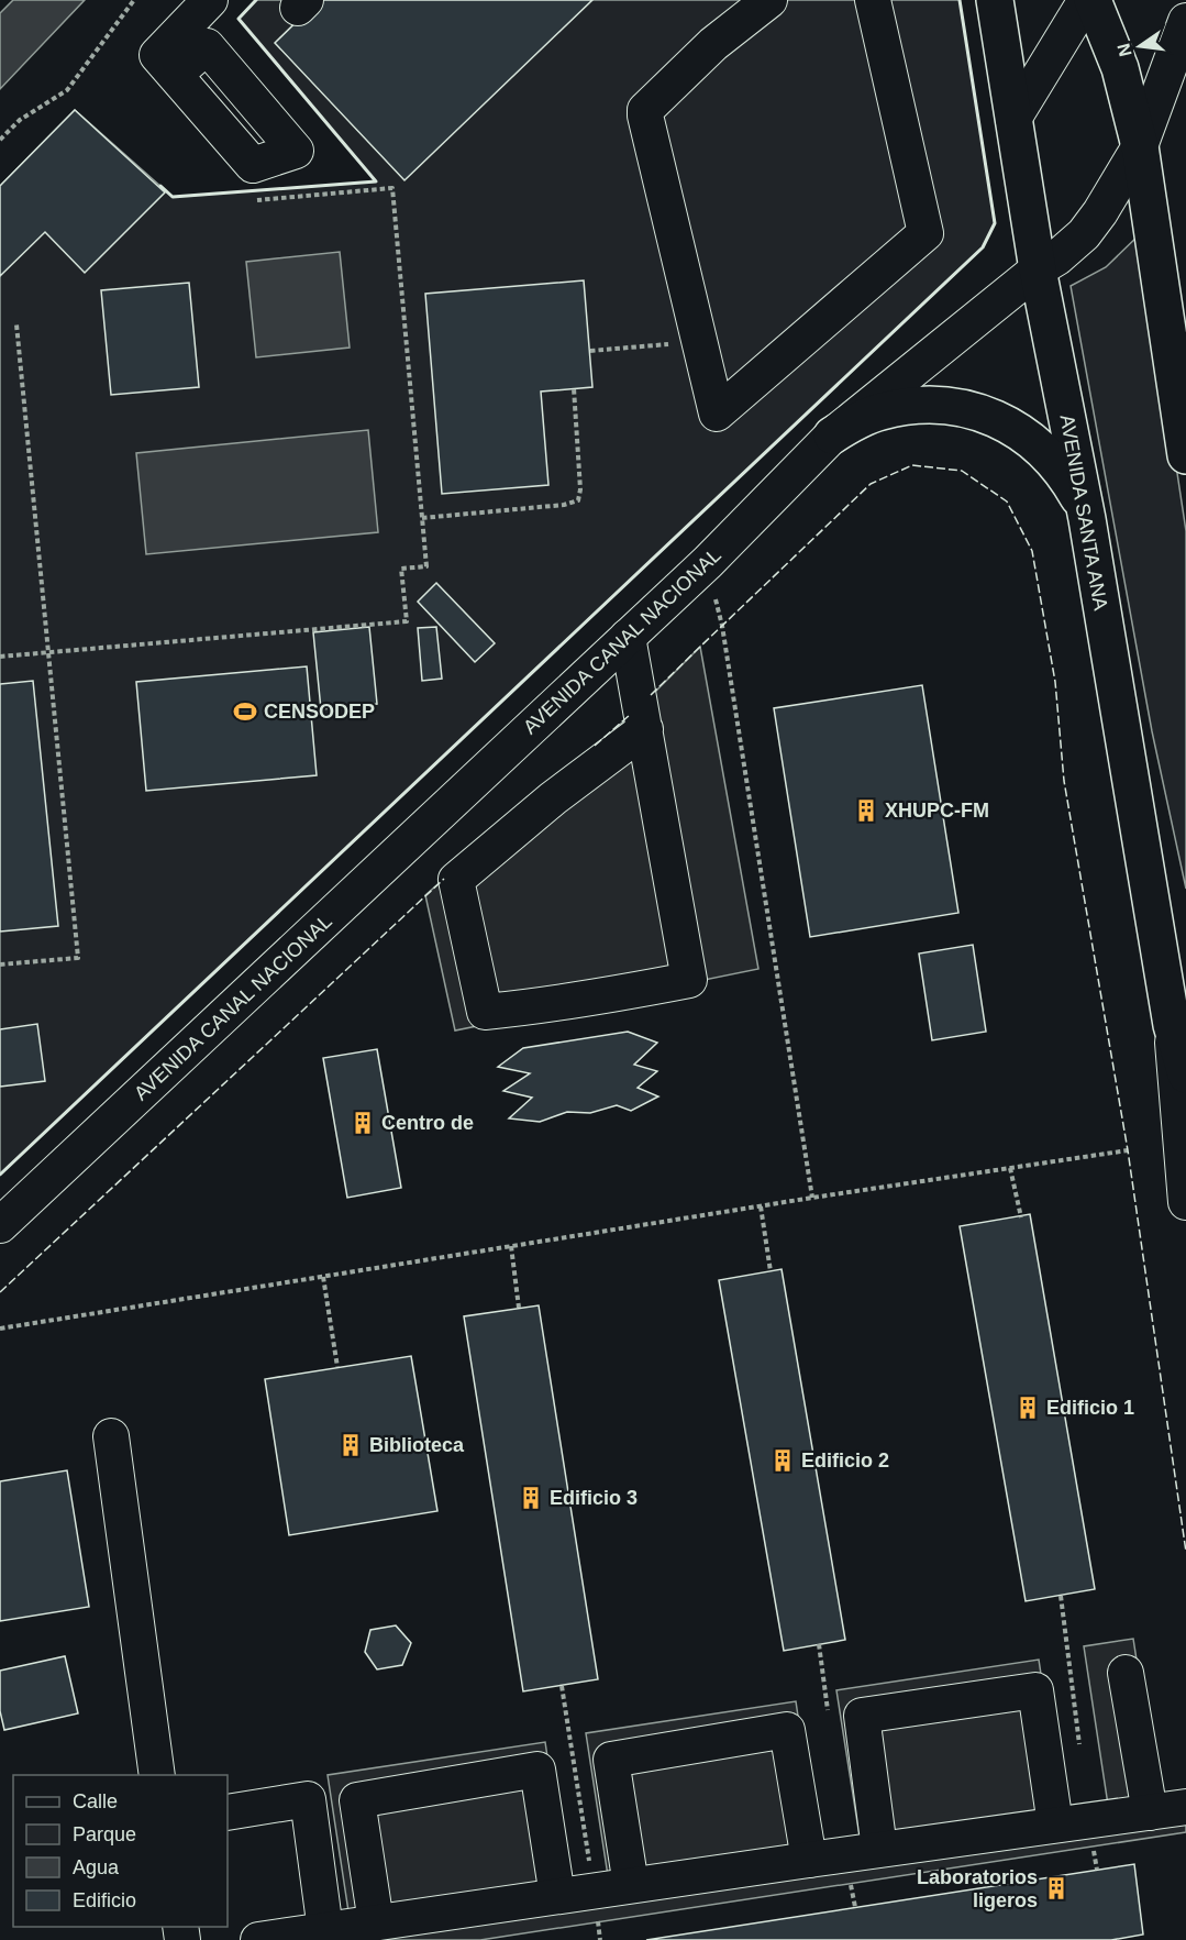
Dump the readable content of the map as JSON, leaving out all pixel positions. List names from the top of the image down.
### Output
{
  "streets": {
    "main road": ["AVENIDA SANTA ANA"],
    "street": ["AVENIDA CANAL NACIONAL"]
  },
  "crossings": [
    ["AVENIDA SANTA ANA", "AVENIDA CANAL NACIONAL"]
  ],
  "places": {
    "sports": ["CENSODEP"],
    "building": [
      "XHUPC-FM",
      "Centro de",
      "Edificio 1",
      "Biblioteca",
      "Edificio 2",
      "Edificio 3",
      "Laboratorios ligeros"
    ]
  },
  "legend": [
    "Calle",
    "Parque",
    "Agua",
    "Edificio"
  ],
  "north": "left"
}
